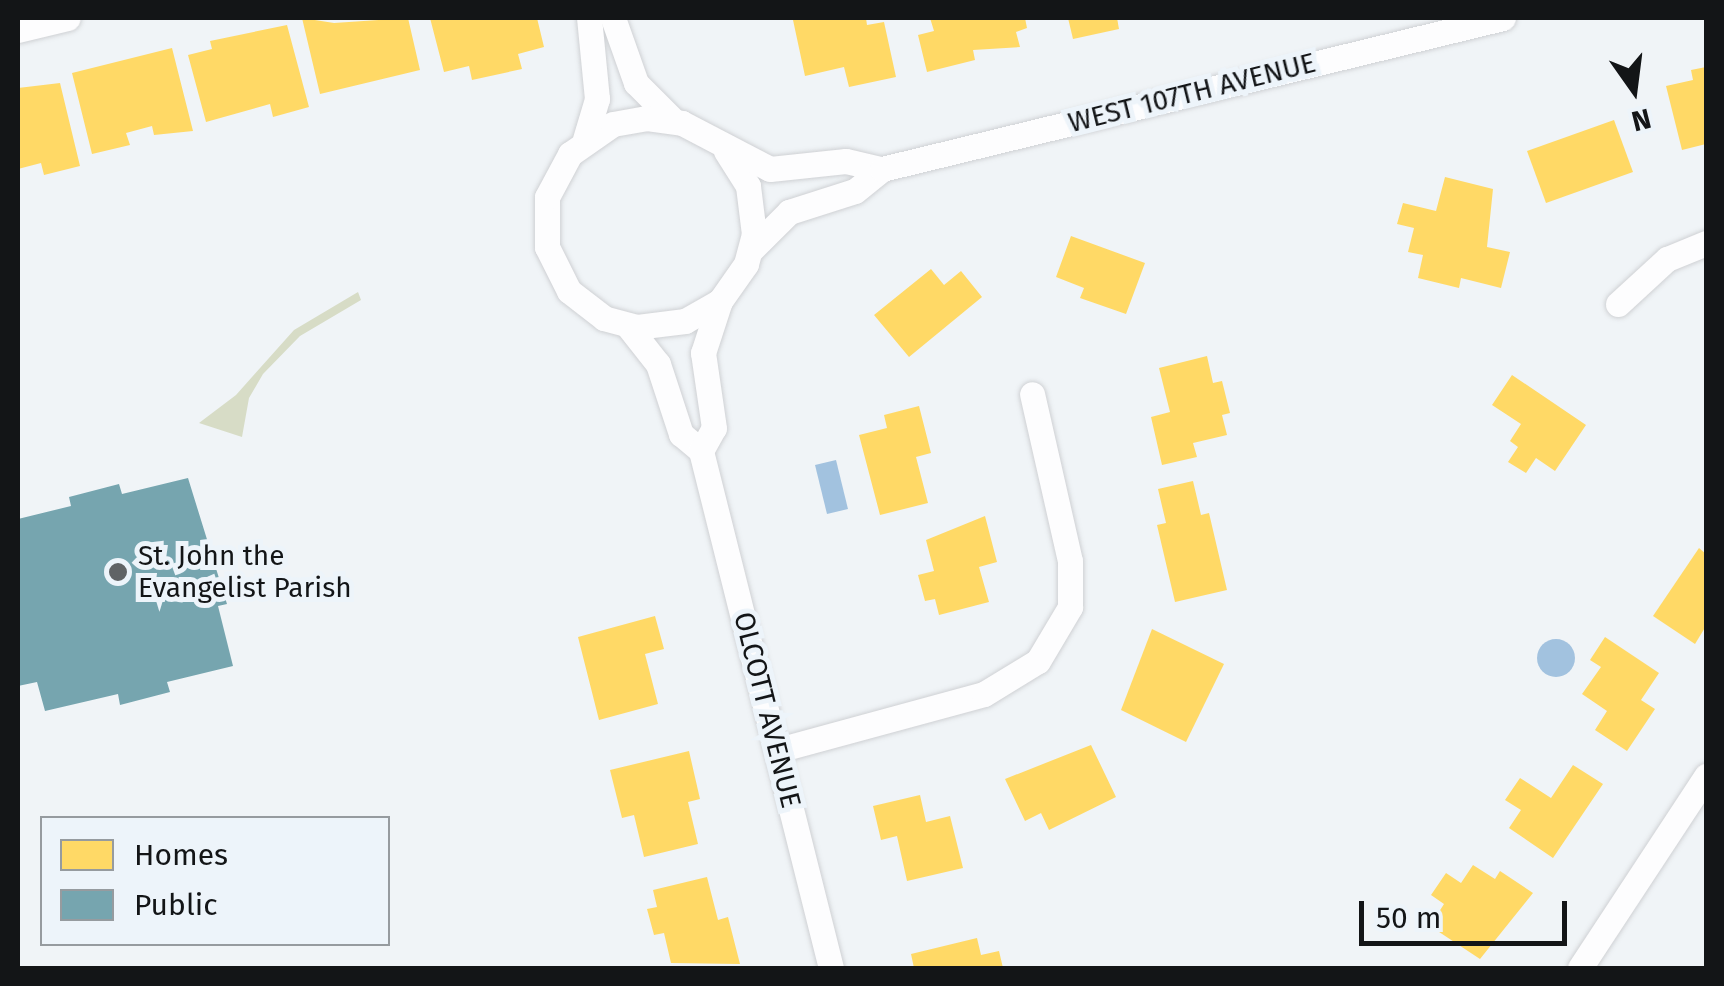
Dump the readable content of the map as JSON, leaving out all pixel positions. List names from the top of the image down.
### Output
{
  "streets": {
    "street": ["WEST 107TH AVENUE", "OLCOTT AVENUE"]
  },
  "crossings": [
    ["WEST 107TH AVENUE", "OLCOTT AVENUE"]
  ],
  "places": ["St. John the Evangelist Parish"],
  "legend": ["Homes", "Public"],
  "scale_bar": "50 m",
  "north": "bottom"
}
